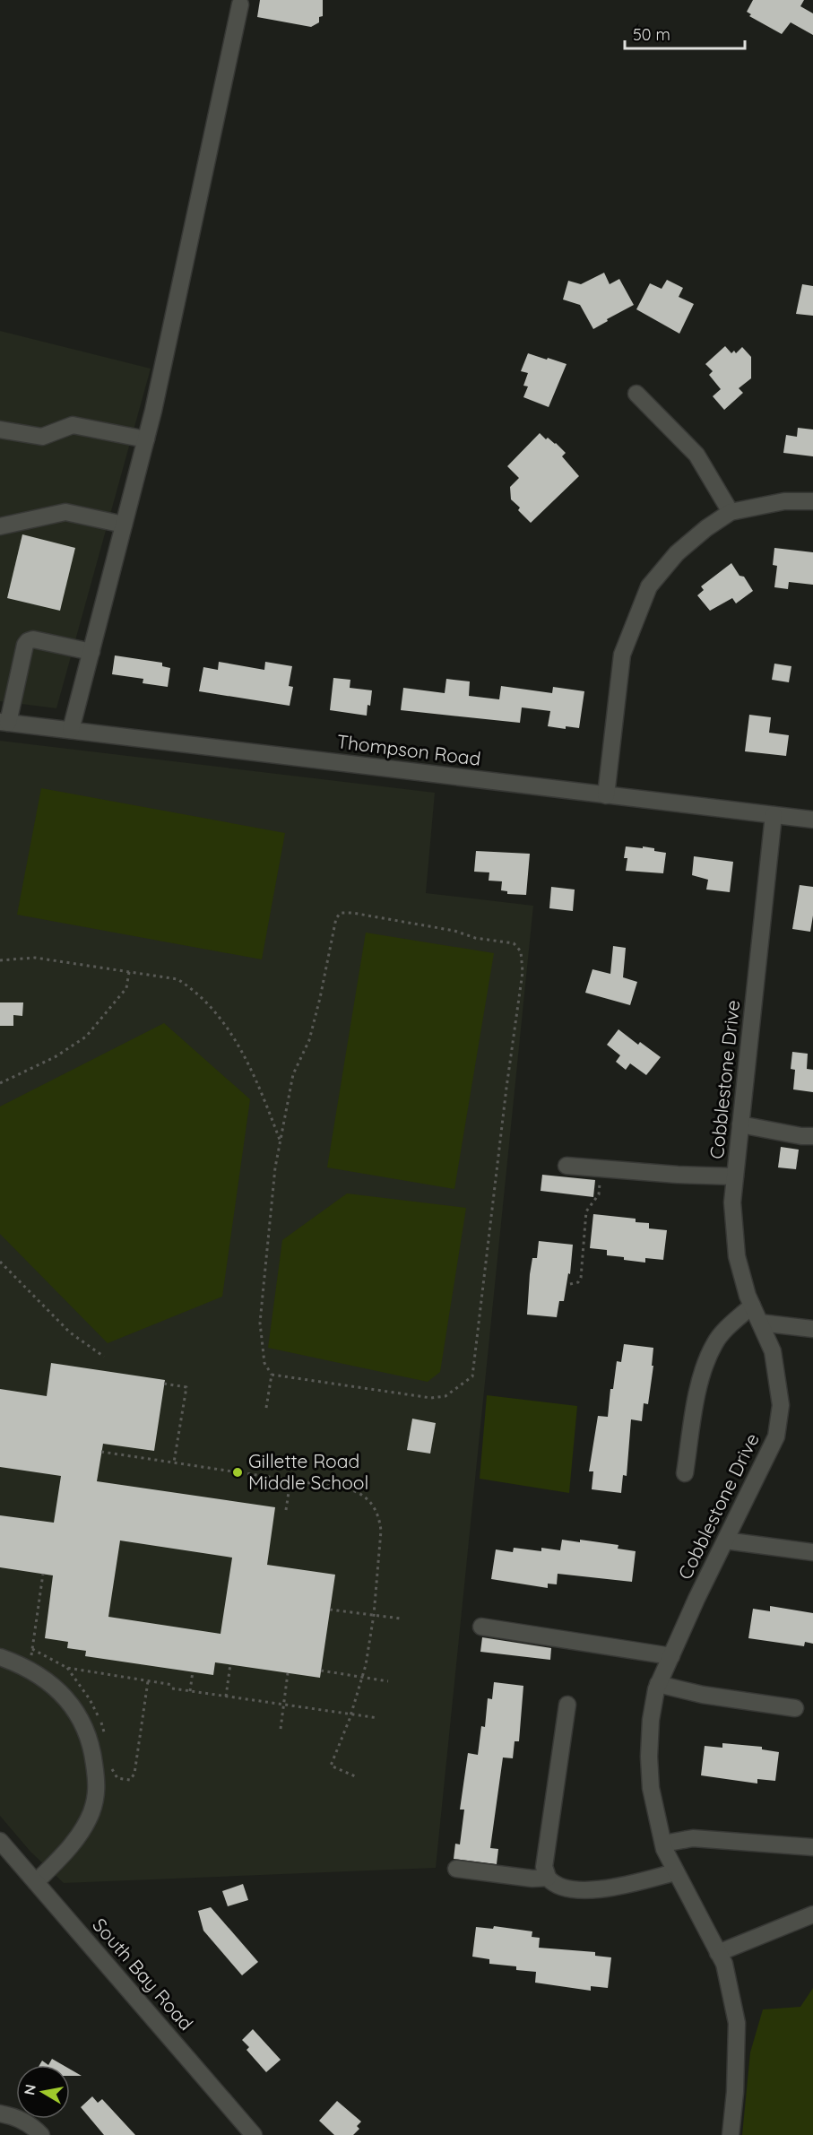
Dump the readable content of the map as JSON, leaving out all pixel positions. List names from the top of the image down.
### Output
{
  "streets": {
    "street": ["Thompson Road", "Cobblestone Drive", "South Bay Road"]
  },
  "crossings": [
    ["Thompson Road", "Cobblestone Drive"]
  ],
  "places": ["Gillette Road Middle School"],
  "scale_bar": "50 m",
  "north": "left"
}
